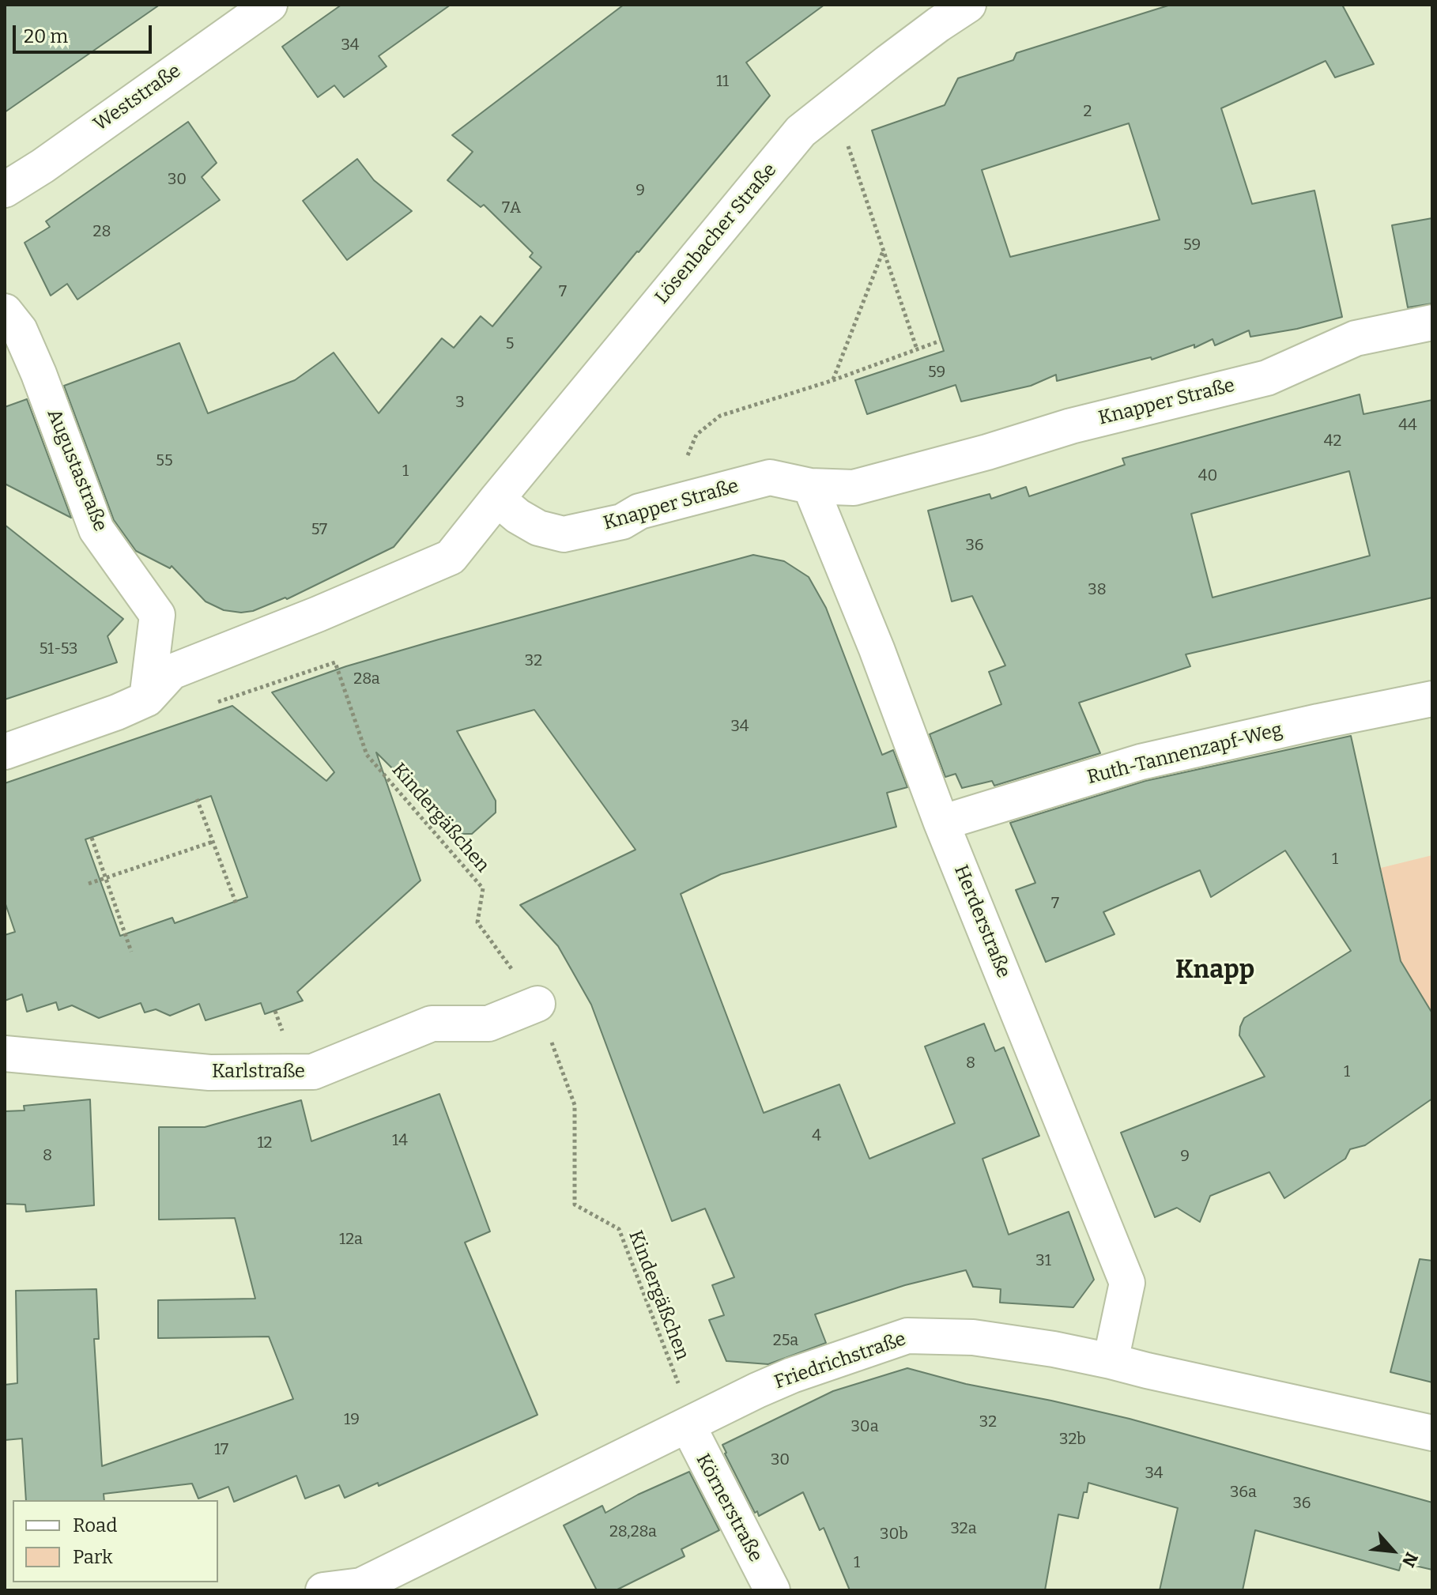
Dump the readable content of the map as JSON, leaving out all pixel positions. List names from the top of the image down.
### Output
{
  "streets": {
    "street": [
      "Weststraße",
      "Lösenbacher Straße",
      "Knapper Straße",
      "Augustastraße",
      "Ruth-Tannenzapf-Weg",
      "Herderstraße",
      "Karlstraße",
      "Friedrichstraße",
      "Körnerstraße"
    ],
    "path": ["Kindergäßchen"]
  },
  "crossings": [
    ["Lösenbacher Straße", "Knapper Straße"],
    ["Knapper Straße", "Herderstraße"],
    ["Ruth-Tannenzapf-Weg", "Herderstraße"],
    ["Kindergäßchen", "Karlstraße"],
    ["Kindergäßchen", "Friedrichstraße"],
    ["Kindergäßchen", "Körnerstraße"],
    ["Herderstraße", "Friedrichstraße"],
    ["Friedrichstraße", "Körnerstraße"]
  ],
  "districts": ["Knapp"],
  "house_numbers": [
    "34",
    "11",
    "2",
    "30",
    "9",
    "7A",
    "28",
    "59",
    "7",
    "5",
    "59",
    "3",
    "44",
    "42",
    "55",
    "1",
    "40",
    "57",
    "36",
    "38",
    "51-53",
    "32",
    "28a",
    "34",
    "1",
    "7",
    "8",
    "1",
    "4",
    "14",
    "12",
    "8",
    "9",
    "12a",
    "31",
    "25a",
    "19",
    "32",
    "30a",
    "32b",
    "17",
    "30",
    "34",
    "36a",
    "36",
    "32a",
    "28,28a",
    "30b",
    "1"
  ],
  "legend": ["Road", "Park"],
  "scale_bar": "20 m",
  "north": "bottom right"
}
